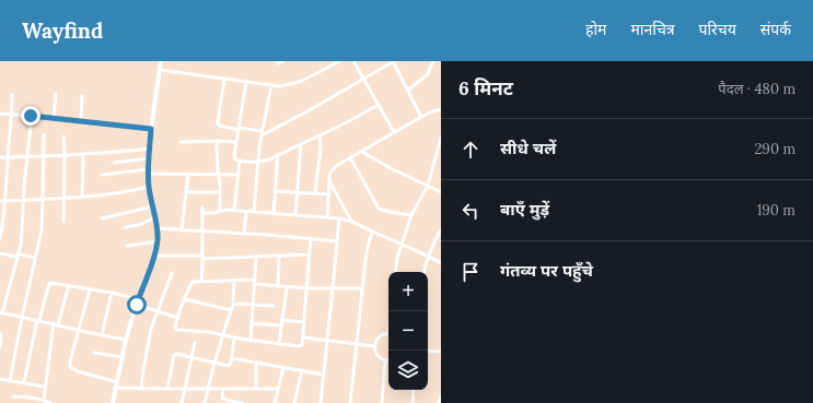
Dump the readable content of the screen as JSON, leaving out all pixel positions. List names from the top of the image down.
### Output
{
  "page": {
    "header": "Wayfind",
    "nav": [
      "होम",
      "मानचित्र",
      "परिचय",
      "संपर्क"
    ],
    "heading": ["6 मिनट", "पैदल · 480 m"],
    "list": [
      ["सीधे चलें", "290 m"],
      ["बाएँ मुड़ें", "190 m"],
      "गंतव्य पर पहुँचे"
    ],
    "map_buttons": ["+", "−"]
  }
}
